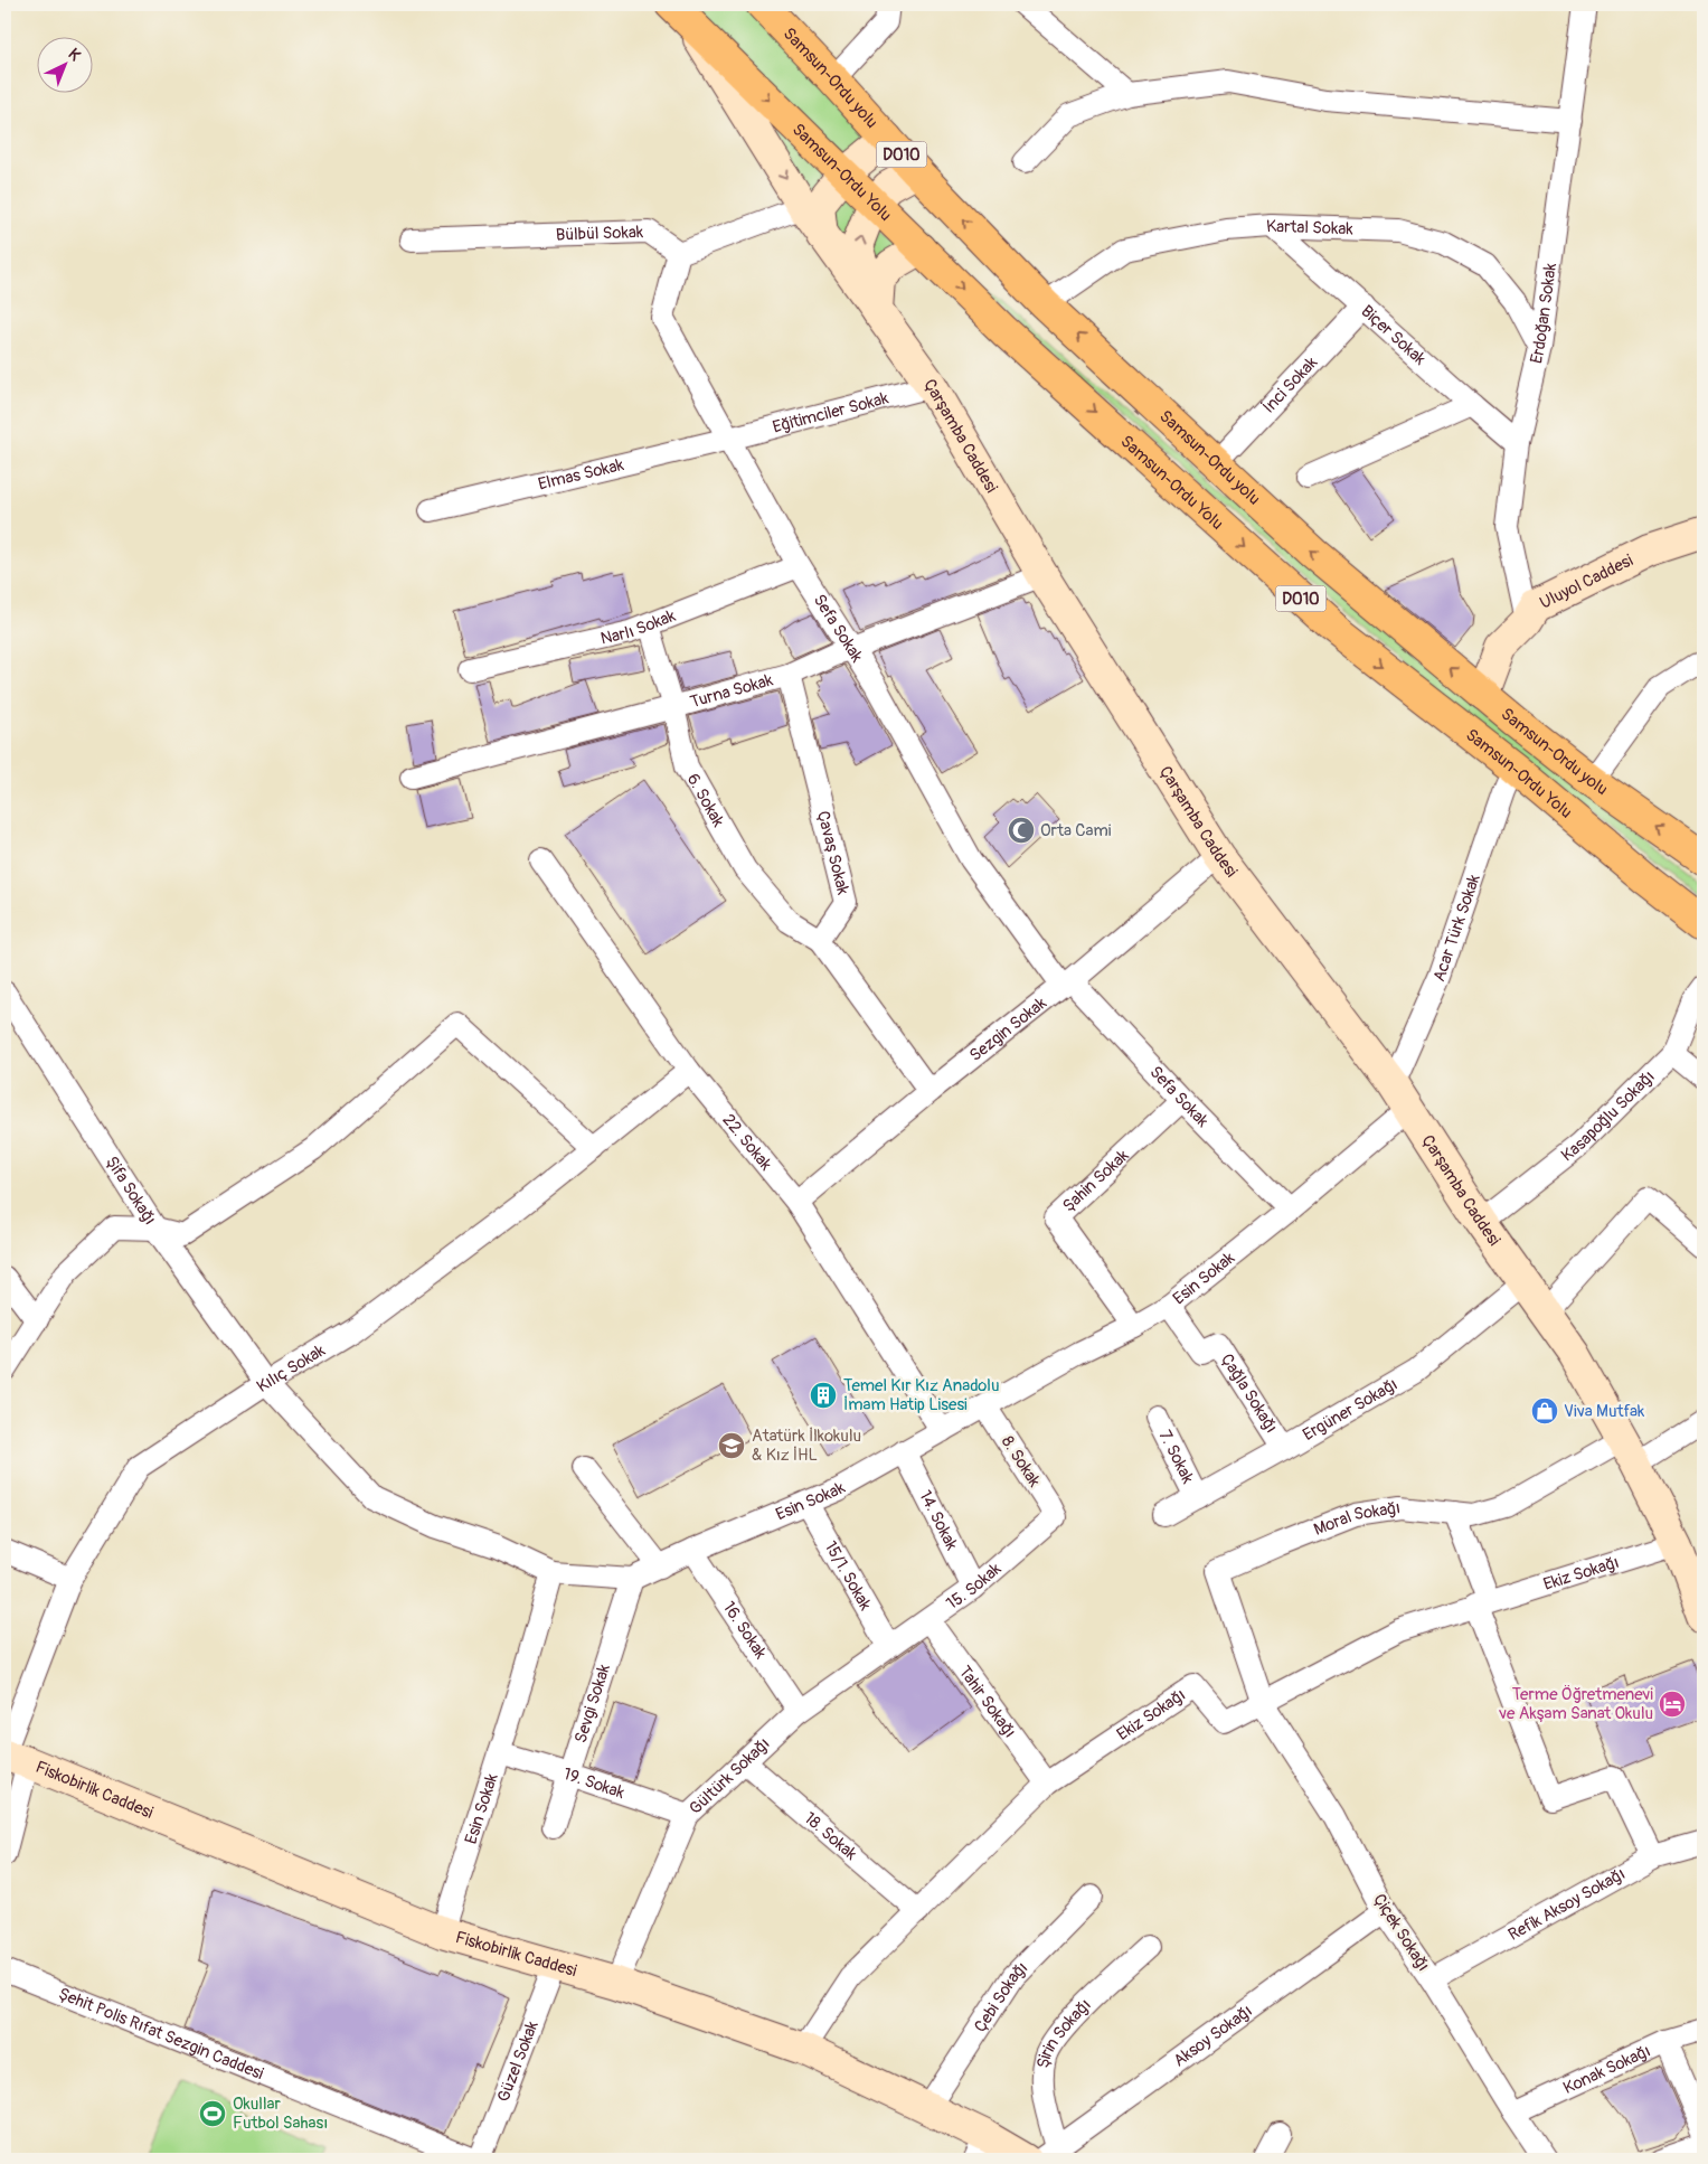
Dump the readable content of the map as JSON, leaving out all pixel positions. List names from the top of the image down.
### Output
{
  "streets": {
    "highway": ["Samsun-Ordu yolu", "D010", "Samsun-Ordu Yolu"],
    "main road": ["Çarşamba Caddesi", "Uluyol Caddesi", "Fiskobirlik Caddesi"],
    "street": [
      "Kartal Sokak",
      "Bülbül Sokak",
      "Erdoğan Sokak",
      "Biçer Sokak",
      "İnci Sokak",
      "Eğitimciler Sokak",
      "Elmas Sokak",
      "Narlı Sokak",
      "Sefa Sokak",
      "Turna Sokak",
      "6. Sokak",
      "Çavaş Sokak",
      "Acar Türk Sokak",
      "Sezgin Sokak",
      "Kasapoğlu Sokağı",
      "22. Sokak",
      "Şahin Sokak",
      "Şifa Sokağı",
      "Esin Sokak",
      "Kılıç Sokak",
      "Çağla Sokağı",
      "Ergüner Sokağı",
      "7. Sokak",
      "8. Sokak",
      "14. Sokak",
      "Moral Sokağı",
      "Ekiz Sokağı",
      "15/1. Sokak",
      "15. Sokak",
      "16. Sokak",
      "Tahir Sokağı",
      "Sevgi Sokak",
      "Gültürk Sokağı",
      "19. Sokak",
      "18. Sokak",
      "Refik Aksoy Sokağı",
      "Çiçek Sokağı",
      "Çebi Sokağı",
      "Şehit Polis Rıfat Sezgin Caddesi",
      "Aksoy Sokağı",
      "Şirin Sokağı",
      "Güzel Sokak",
      "Konak Sokağı"
    ]
  },
  "crossings": [
    ["Samsun-Ordu yolu", "Kartal Sokak"],
    ["Samsun-Ordu yolu", "İnci Sokak"],
    ["Samsun-Ordu yolu", "Uluyol Caddesi"],
    ["Samsun-Ordu Yolu", "Çarşamba Caddesi"],
    ["Samsun-Ordu Yolu", "Acar Türk Sokak"],
    ["Kartal Sokak", "Erdoğan Sokak"],
    ["Kartal Sokak", "Biçer Sokak"],
    ["Bülbül Sokak", "Sefa Sokak"],
    ["Erdoğan Sokak", "Biçer Sokak"],
    ["Erdoğan Sokak", "Uluyol Caddesi"],
    ["Biçer Sokak", "İnci Sokak"],
    ["Eğitimciler Sokak", "Çarşamba Caddesi"],
    ["Eğitimciler Sokak", "Elmas Sokak"],
    ["Eğitimciler Sokak", "Sefa Sokak"],
    ["Çarşamba Caddesi", "Turna Sokak"],
    ["Çarşamba Caddesi", "Acar Türk Sokak"],
    ["Çarşamba Caddesi", "Sezgin Sokak"],
    ["Çarşamba Caddesi", "Kasapoğlu Sokağı"],
    ["Çarşamba Caddesi", "Esin Sokak"],
    ["Çarşamba Caddesi", "Ergüner Sokağı"],
    ["Çarşamba Caddesi", "Moral Sokağı"],
    ["Çarşamba Caddesi", "Ekiz Sokağı"],
    ["Elmas Sokak", "Sefa Sokak"],
    ["Narlı Sokak", "Sefa Sokak"],
    ["Narlı Sokak", "6. Sokak"],
    ["Sefa Sokak", "Turna Sokak"],
    ["Sefa Sokak", "Sezgin Sokak"],
    ["Sefa Sokak", "Şahin Sokak"],
    ["Sefa Sokak", "Esin Sokak"],
    ["Turna Sokak", "6. Sokak"],
    ["Turna Sokak", "Çavaş Sokak"],
    ["6. Sokak", "Çavaş Sokak"],
    ["Sezgin Sokak", "22. Sokak"],
    ["22. Sokak", "Esin Sokak"],
    ["22. Sokak", "Kılıç Sokak"],
    ["Şahin Sokak", "Esin Sokak"],
    ["Şifa Sokağı", "Esin Sokak"],
    ["Şifa Sokağı", "Kılıç Sokak"],
    ["Esin Sokak", "Çağla Sokağı"],
    ["Esin Sokak", "8. Sokak"],
    ["Esin Sokak", "14. Sokak"],
    ["Esin Sokak", "15/1. Sokak"],
    ["Esin Sokak", "16. Sokak"],
    ["Esin Sokak", "Sevgi Sokak"],
    ["Esin Sokak", "19. Sokak"],
    ["Esin Sokak", "Fiskobirlik Caddesi"],
    ["Kılıç Sokak", "Fiskobirlik Caddesi"],
    ["Çağla Sokağı", "Ergüner Sokağı"],
    ["Ergüner Sokağı", "7. Sokak"],
    ["8. Sokak", "15. Sokak"],
    ["14. Sokak", "15. Sokak"],
    ["Moral Sokağı", "Ekiz Sokağı"],
    ["Moral Sokağı", "Çiçek Sokağı"],
    ["Ekiz Sokağı", "Tahir Sokağı"],
    ["Ekiz Sokağı", "Fiskobirlik Caddesi"],
    ["Ekiz Sokağı", "18. Sokak"],
    ["Ekiz Sokağı", "Çiçek Sokağı"],
    ["15/1. Sokak", "15. Sokak"],
    ["15/1. Sokak", "Gültürk Sokağı"],
    ["15. Sokak", "Tahir Sokağı"],
    ["15. Sokak", "Gültürk Sokağı"],
    ["16. Sokak", "Gültürk Sokağı"],
    ["Sevgi Sokak", "19. Sokak"],
    ["Gültürk Sokağı", "19. Sokak"],
    ["Gültürk Sokağı", "Fiskobirlik Caddesi"],
    ["Gültürk Sokağı", "18. Sokak"],
    ["Fiskobirlik Caddesi", "Çebi Sokağı"],
    ["Fiskobirlik Caddesi", "Güzel Sokak"],
    ["Refik Aksoy Sokağı", "Çiçek Sokağı"],
    ["Çiçek Sokağı", "Aksoy Sokağı"],
    ["Çiçek Sokağı", "Konak Sokağı"],
    ["Aksoy Sokağı", "Şirin Sokağı"]
  ],
  "one_way": ["Samsun-Ordu yolu", "Samsun-Ordu Yolu"],
  "places": {
    "mosque": ["Orta Cami"],
    "building": ["Temel Kır Kız Anadolu İmam Hatip Lisesi"],
    "shop": ["Viva Mutfak"],
    "school or university": ["Atatürk İlkokulu & Kız İHL"],
    "hotel": ["Terme Öğretmenevi ve Akşam Sanat Okulu"],
    "sports": ["Okullar Futbol Sahası"]
  },
  "north": "top right"
}
